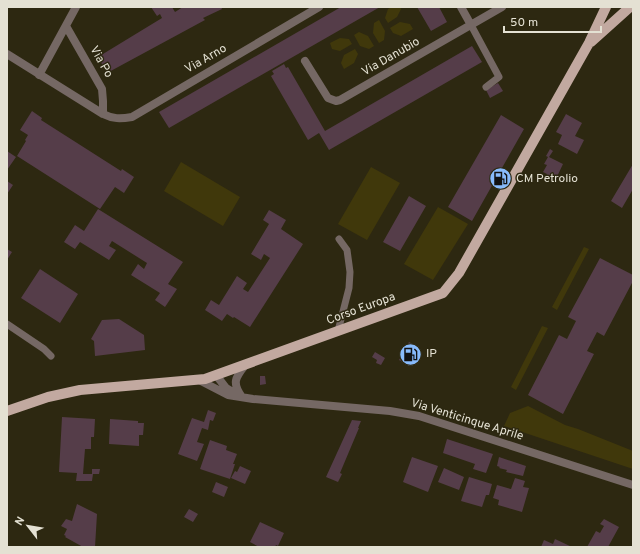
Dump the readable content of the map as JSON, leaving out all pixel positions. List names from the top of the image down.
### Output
{
  "streets": {
    "main road": ["Corso Europa"],
    "street": [
      "Via Danubio",
      "Via Arno",
      "Via Po",
      "Via Venticinque Aprile"
    ]
  },
  "crossings": [
    ["Via Arno", "Via Po"],
    ["Corso Europa", "Via Venticinque Aprile"]
  ],
  "places": {
    "fuel station": ["CM Petrolio", "IP"]
  },
  "scale_bar": "50 m",
  "north": "top left"
}
